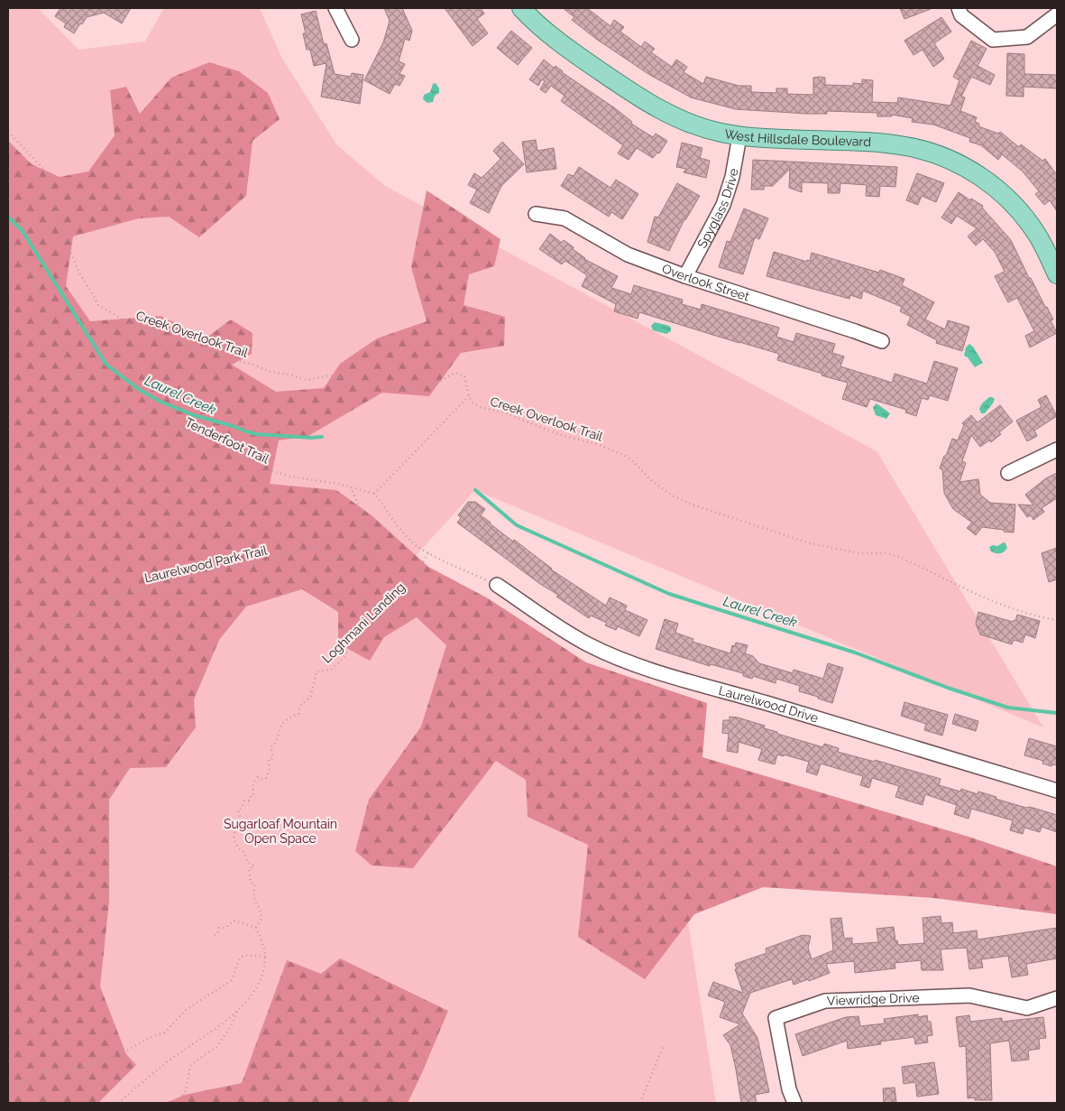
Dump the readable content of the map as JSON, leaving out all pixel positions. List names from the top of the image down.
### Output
{
  "streets": {
    "main road": ["West Hillsdale Boulevard"],
    "street": [
      "Spyglass Drive",
      "Overlook Street",
      "Laurelwood Drive",
      "Viewridge Drive"
    ],
    "path": [
      "Creek Overlook Trail",
      "Tenderfoot Trail",
      "Laurelwood Park Trail",
      "Loghmani Landing"
    ]
  },
  "crossings": [
    ["West Hillsdale Boulevard", "Spyglass Drive"],
    ["Spyglass Drive", "Overlook Street"],
    ["Tenderfoot Trail", "Laurelwood Park Trail"]
  ],
  "water": ["Laurel Creek"],
  "parks": ["Sugarloaf Mountain Open Space"]
}
